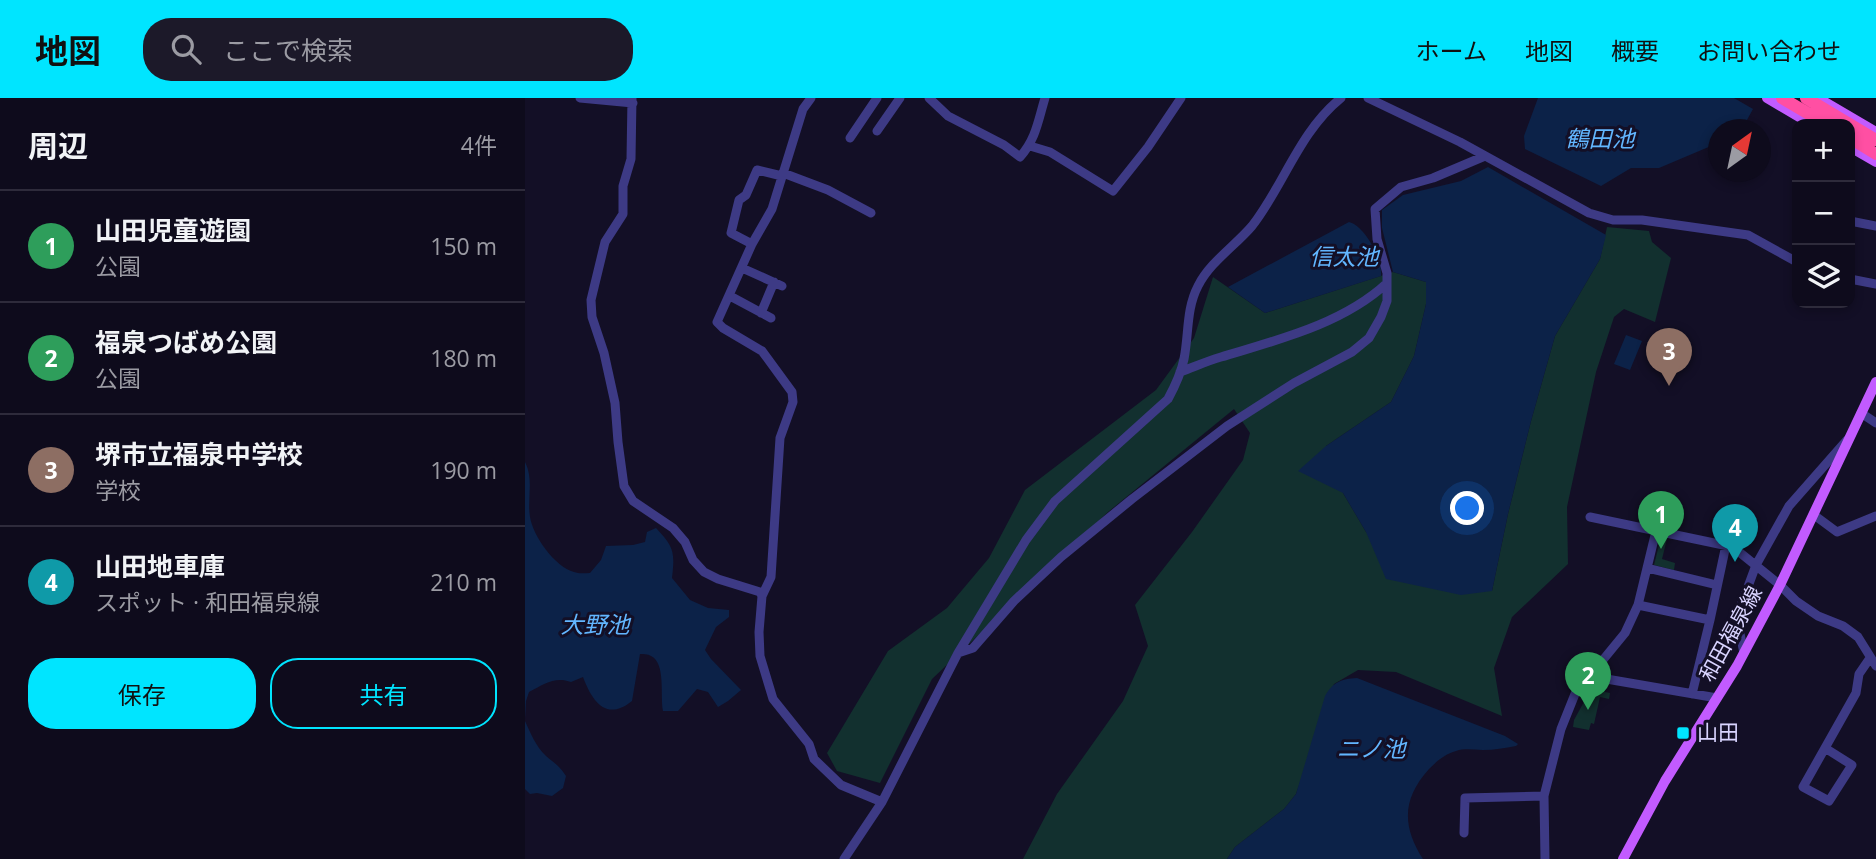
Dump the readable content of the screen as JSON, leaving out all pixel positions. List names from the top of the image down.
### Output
{
  "streets": {
    "main road": ["和田福泉線"]
  },
  "water": [
    "鶴田池",
    "信太池",
    "大野池",
    "ニノ池"
  ],
  "places": {
    "transit": ["山田"]
  },
  "north": "top right",
  "page": {
    "header": "地図",
    "search": "ここで検索",
    "nav": [
      "ホーム",
      "地図",
      "概要",
      "お問い合わせ"
    ],
    "heading": ["周辺", "4件"],
    "map_buttons": ["+", "−"],
    "list": [
      {
        "mark": "1",
        "name": "山田児童遊園",
        "note": "公園",
        "value": "150 m"
      },
      {
        "mark": "2",
        "name": "福泉つばめ公園",
        "note": "公園",
        "value": "180 m"
      },
      {
        "mark": "3",
        "name": "堺市立福泉中学校",
        "note": "学校",
        "value": "190 m"
      },
      {
        "mark": "4",
        "name": "山田地車庫",
        "note": "スポット · 和田福泉線",
        "value": "210 m"
      }
    ],
    "pins": [
      "3",
      "1",
      "4",
      "2"
    ],
    "buttons": ["保存", "共有"]
  }
}
